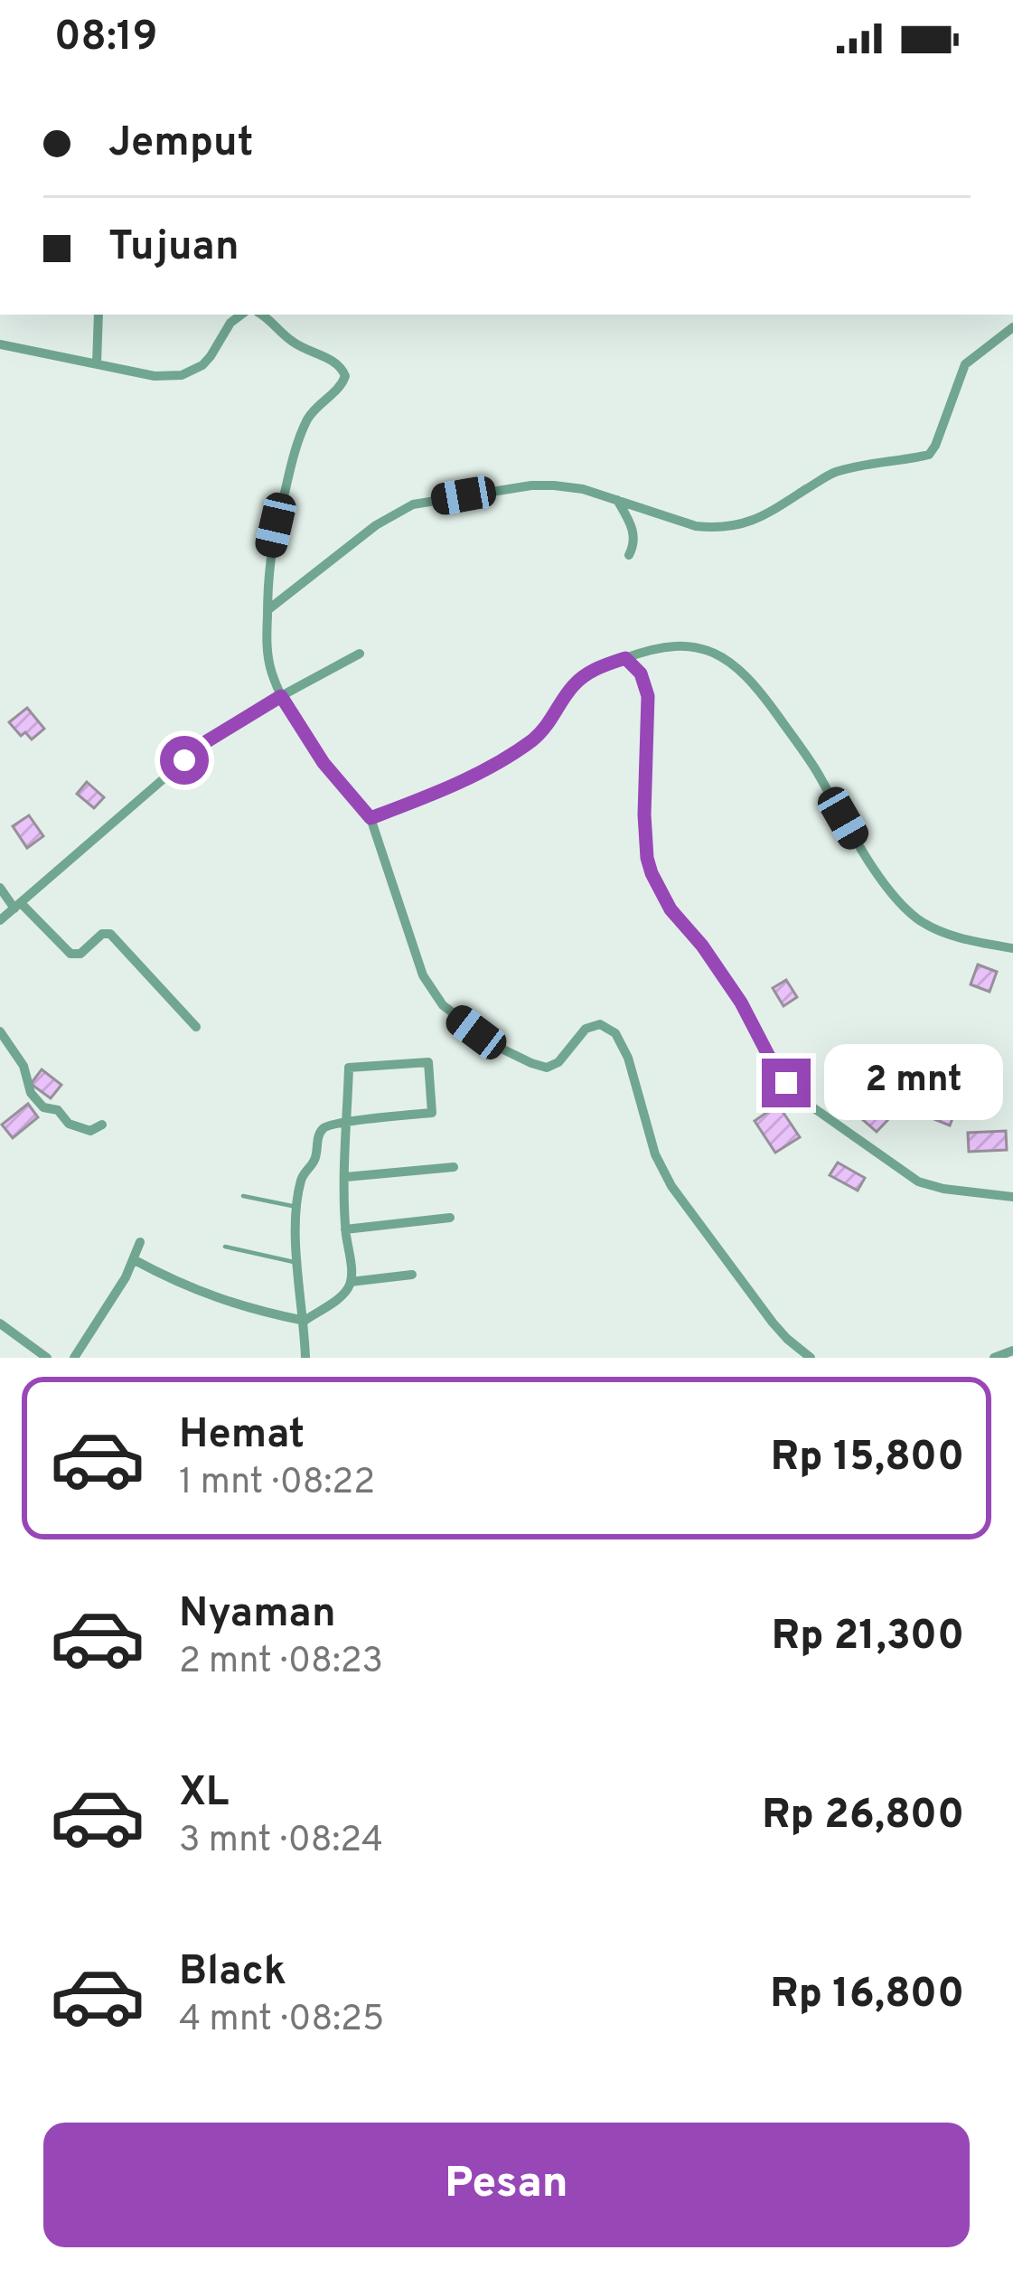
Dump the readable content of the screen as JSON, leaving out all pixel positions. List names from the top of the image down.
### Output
{
  "page": {
    "status": "08:19",
    "banner": ["Jemput", "Tujuan"],
    "bubble": "2 mnt",
    "list": [
      {
        "name": "Hemat",
        "note": "1 mnt · 08:22",
        "value": "Rp 15,800"
      },
      {
        "name": "Nyaman",
        "note": "2 mnt · 08:23",
        "value": "Rp 21,300"
      },
      {
        "name": "XL",
        "note": "3 mnt · 08:24",
        "value": "Rp 26,800"
      },
      {
        "name": "Black",
        "note": "4 mnt · 08:25",
        "value": "Rp 16,800"
      }
    ],
    "buttons": "Pesan"
  }
}
